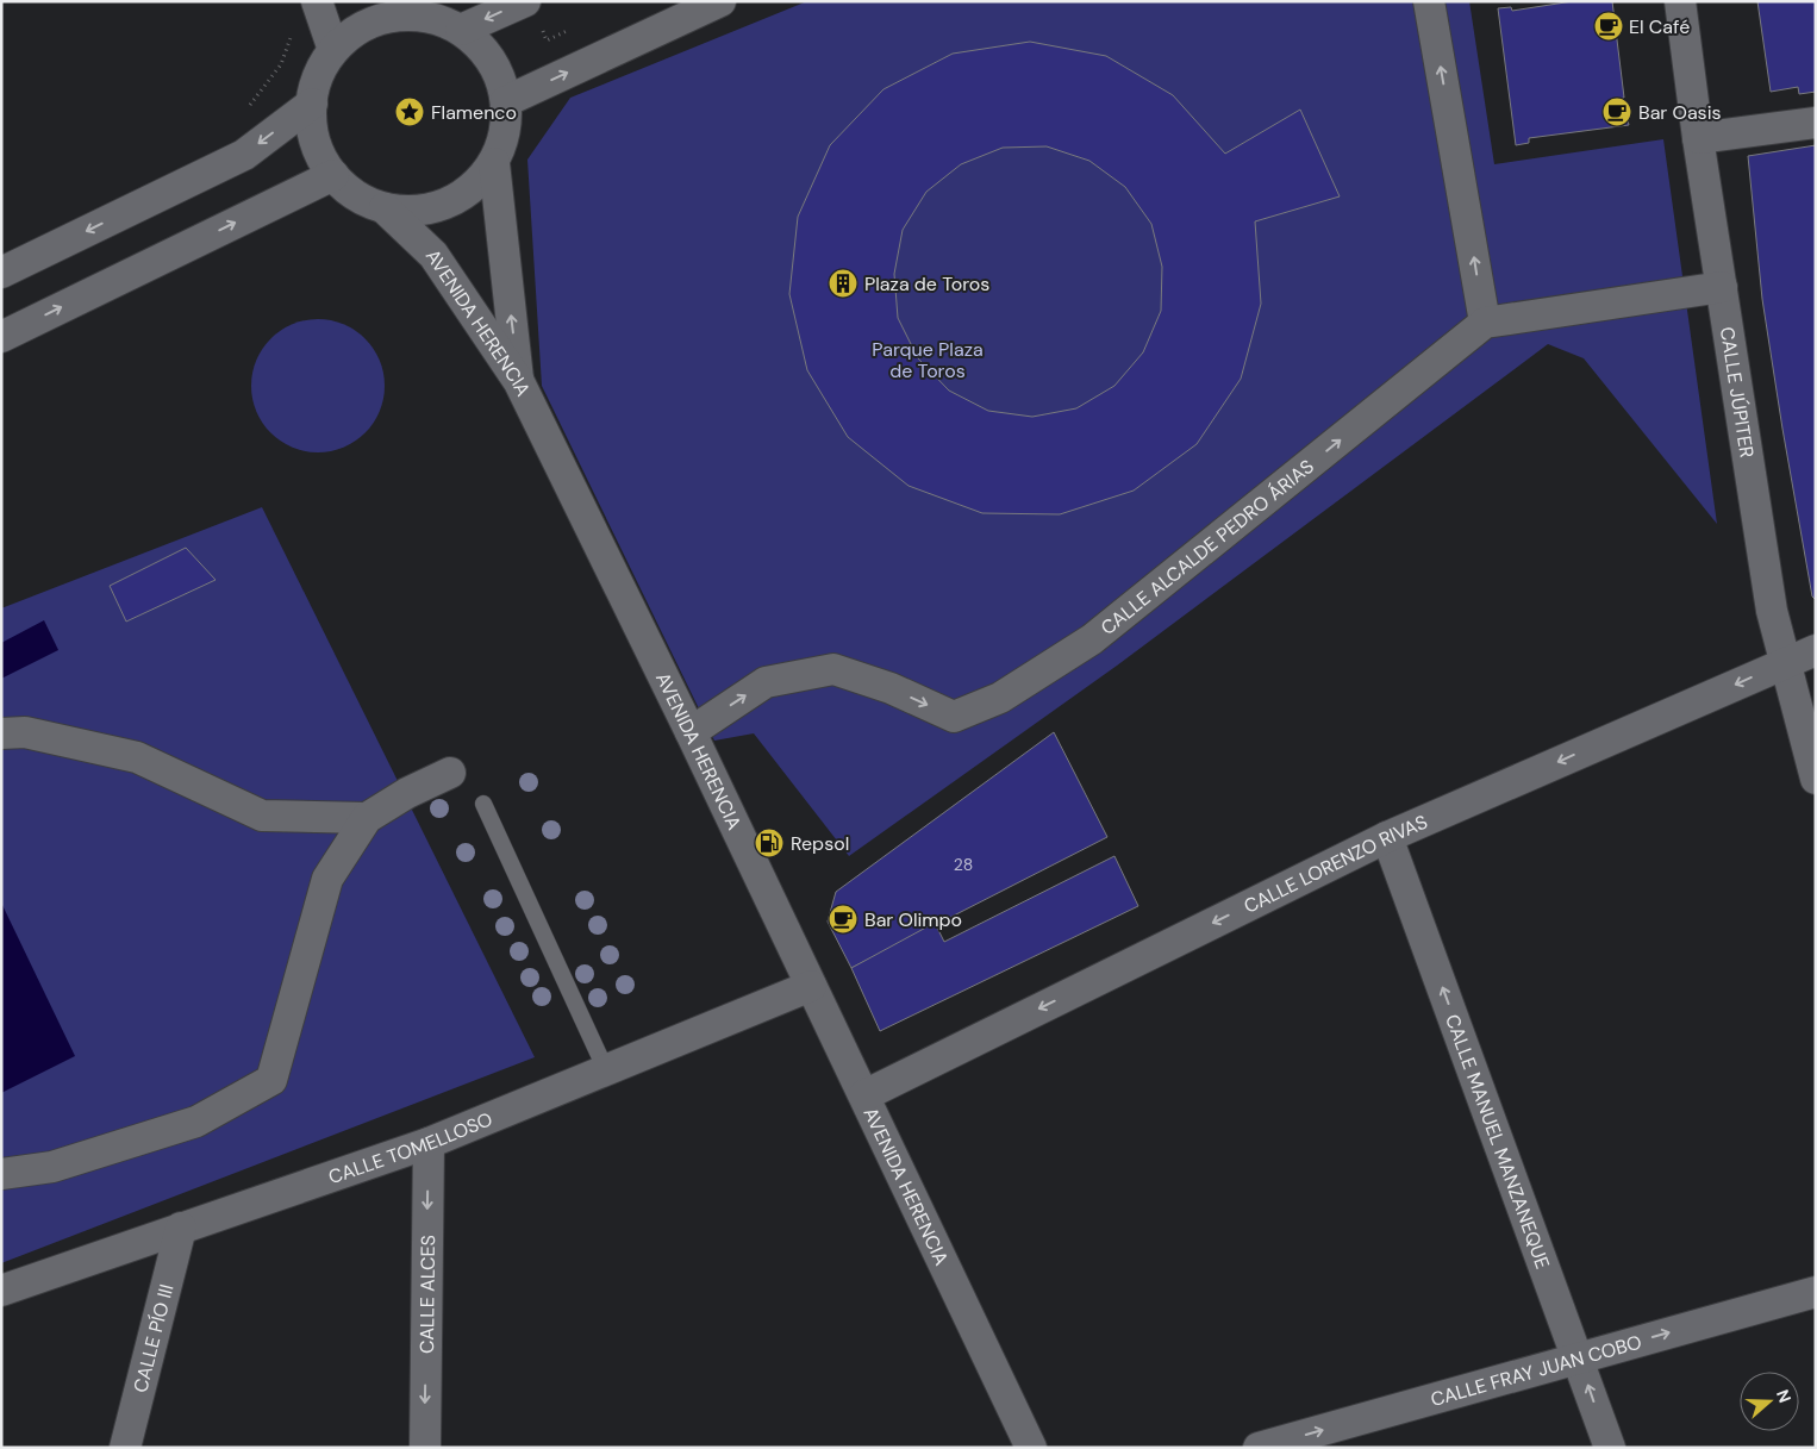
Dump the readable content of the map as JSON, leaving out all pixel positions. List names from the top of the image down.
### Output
{
  "streets": {
    "street": [
      "AVENIDA HERENCIA",
      "CALLE JÚPITER",
      "CALLE ALCALDE PEDRO ÁRIAS",
      "CALLE LORENZO RIVAS",
      "CALLE MANUEL MANZANEQUE",
      "CALLE TOMELLOSO",
      "CALLE ALCES",
      "CALLE PÍO III",
      "CALLE FRAY JUAN COBO"
    ]
  },
  "crossings": [
    ["AVENIDA HERENCIA", "CALLE ALCALDE PEDRO ÁRIAS"],
    ["AVENIDA HERENCIA", "CALLE LORENZO RIVAS"],
    ["AVENIDA HERENCIA", "CALLE TOMELLOSO"],
    ["CALLE JÚPITER", "CALLE LORENZO RIVAS"],
    ["CALLE LORENZO RIVAS", "CALLE MANUEL MANZANEQUE"],
    ["CALLE MANUEL MANZANEQUE", "CALLE FRAY JUAN COBO"],
    ["CALLE TOMELLOSO", "CALLE ALCES"],
    ["CALLE TOMELLOSO", "CALLE PÍO III"]
  ],
  "one_way": [
    "CALLE ALCALDE PEDRO ÁRIAS",
    "CALLE LORENZO RIVAS",
    "CALLE MANUEL MANZANEQUE",
    "CALLE ALCES",
    "CALLE FRAY JUAN COBO"
  ],
  "parks": ["Parque Plaza de Toros"],
  "places": {
    "cafe": ["El Café", "Bar Oasis", "Bar Olimpo"],
    "place": ["Flamenco"],
    "building": ["Plaza de Toros"],
    "fuel station": ["Repsol"]
  },
  "house_numbers": ["28"],
  "north": "right"
}
